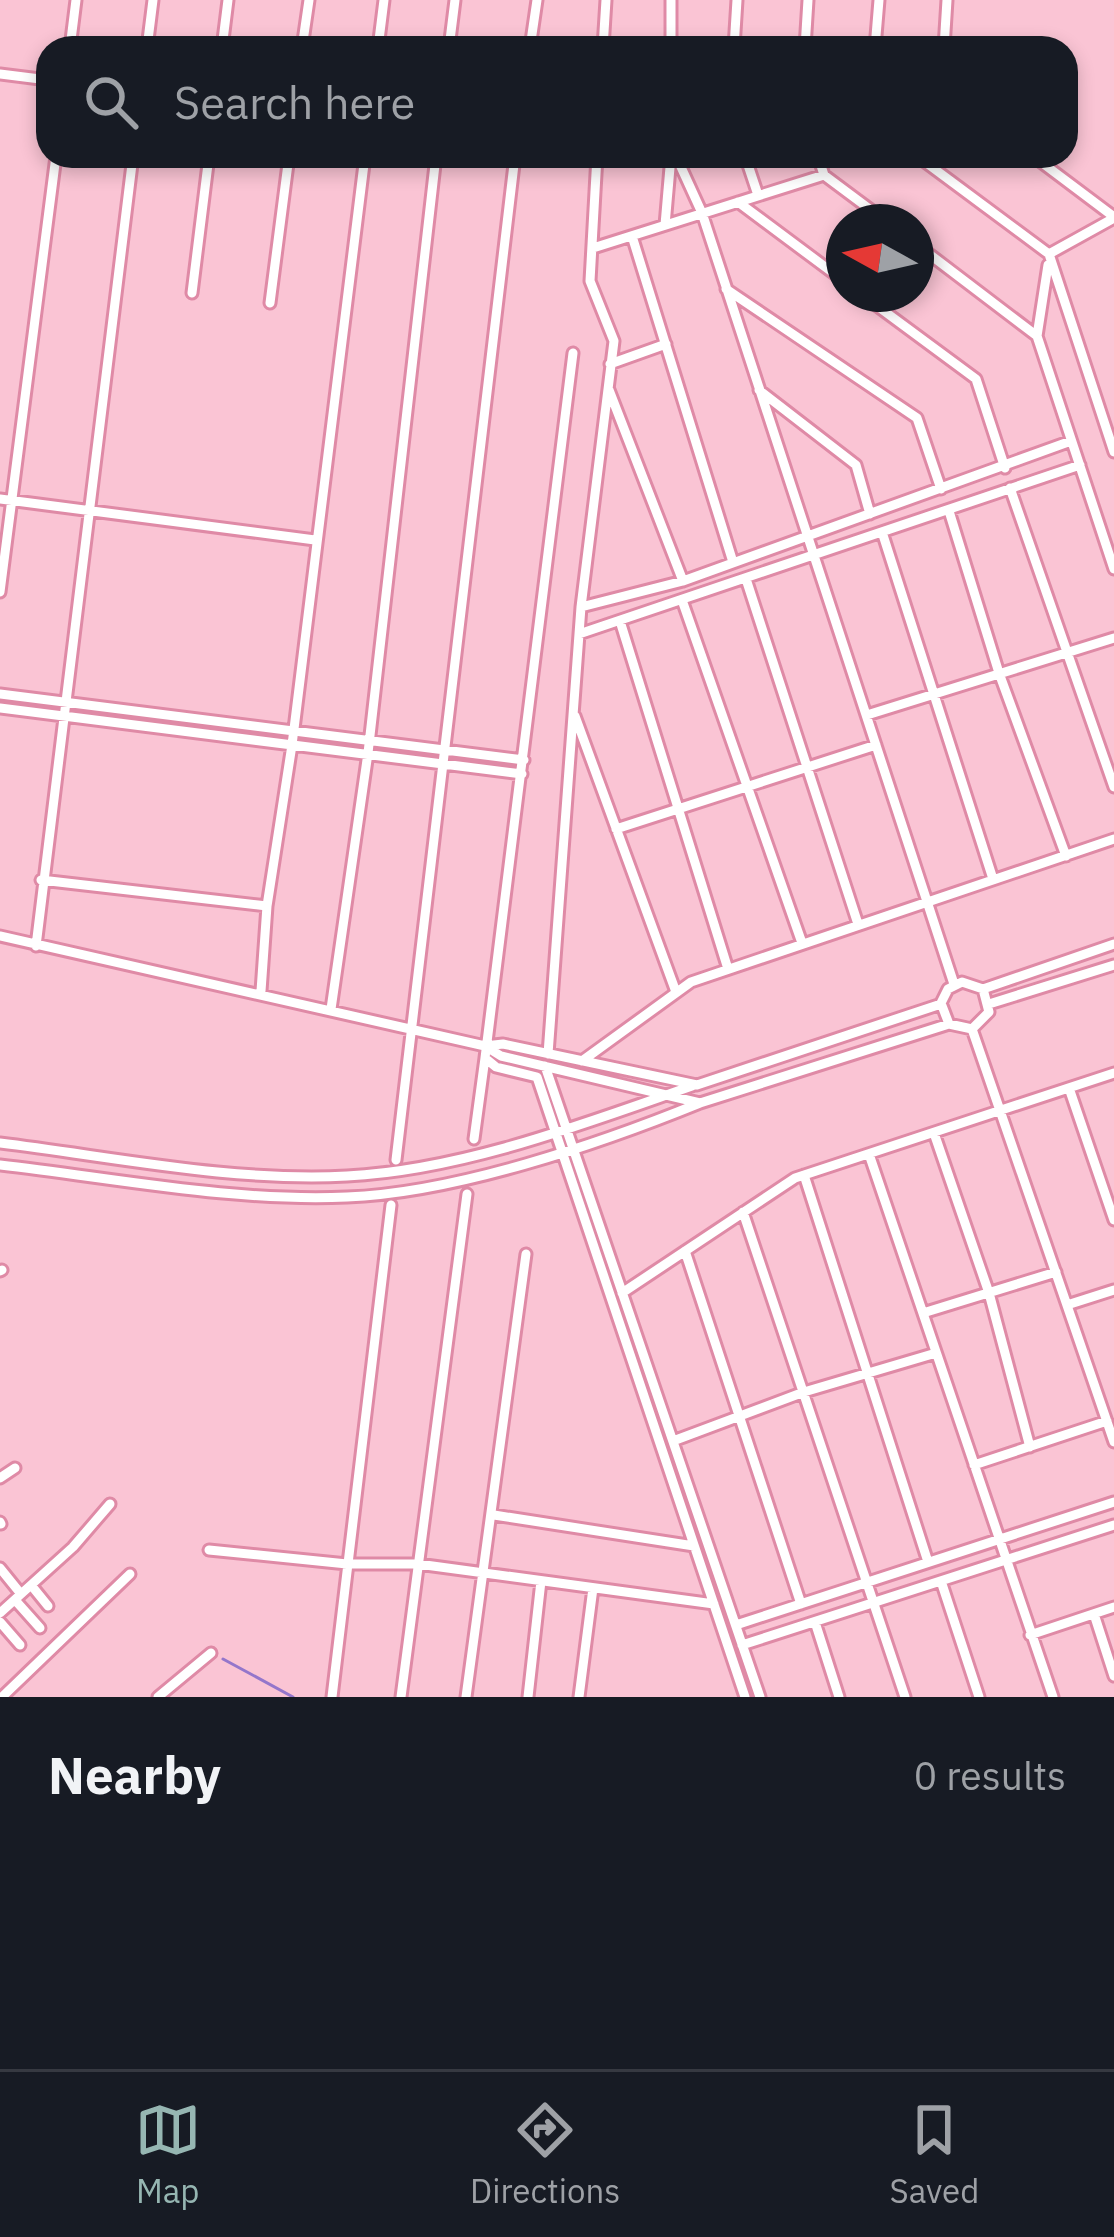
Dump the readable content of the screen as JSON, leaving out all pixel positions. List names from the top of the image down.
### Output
{
  "north": "left",
  "page": {
    "search": "Search here",
    "heading": ["Nearby", "0 results"],
    "nav": ["Map", "Directions", "Saved"]
  }
}
